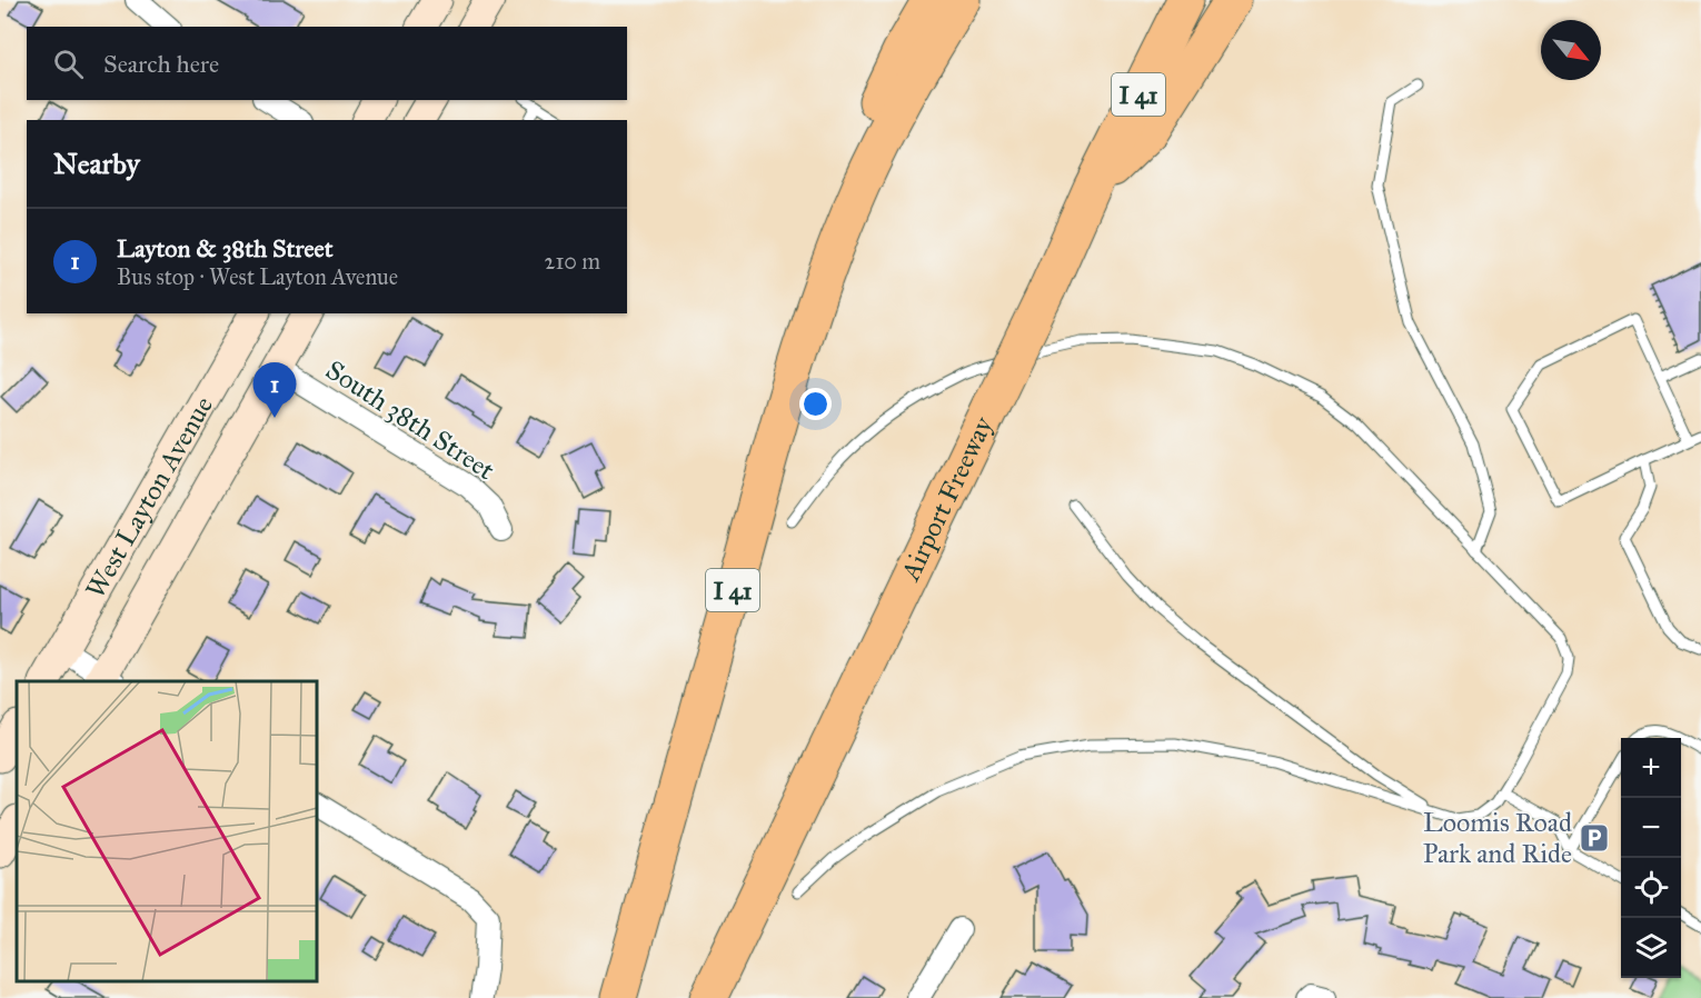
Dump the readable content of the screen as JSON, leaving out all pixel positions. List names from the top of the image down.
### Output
{
  "streets": {
    "highway": ["I 41", "Airport Freeway"],
    "main road": ["West Layton Avenue"],
    "street": ["South 38th Street"]
  },
  "crossings": [
    ["South 38th Street", "West Layton Avenue"]
  ],
  "places": {
    "parking": ["Loomis Road Park and Ride"]
  },
  "north": "bottom right",
  "page": {
    "search": "Search here",
    "heading": "Nearby",
    "list": [
      {
        "mark": "1",
        "name": "Layton & 38th Street",
        "note": "Bus stop · West Layton Avenue",
        "value": "210 m"
      }
    ],
    "pins": "1",
    "map_buttons": ["+", "−"]
  }
}
